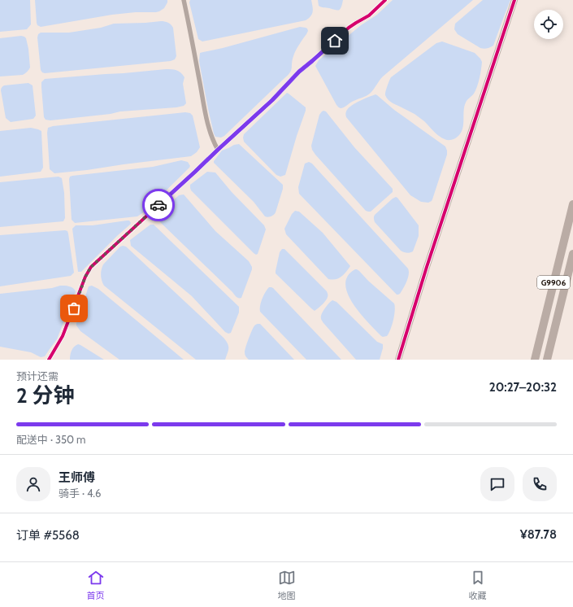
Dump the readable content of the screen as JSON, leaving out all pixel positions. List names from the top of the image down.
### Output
{
  "streets": {
    "highway": ["G9906"]
  },
  "page": {
    "heading": ["2 分钟", "预计还需", "20:27–20:32"],
    "panel": [
      "王师傅",
      "骑手 · 4.6",
      "订单 #5568",
      "¥87.78"
    ],
    "bar": "配送中 · 350 m",
    "tabs": ["首页", "地图", "收藏"]
  }
}
